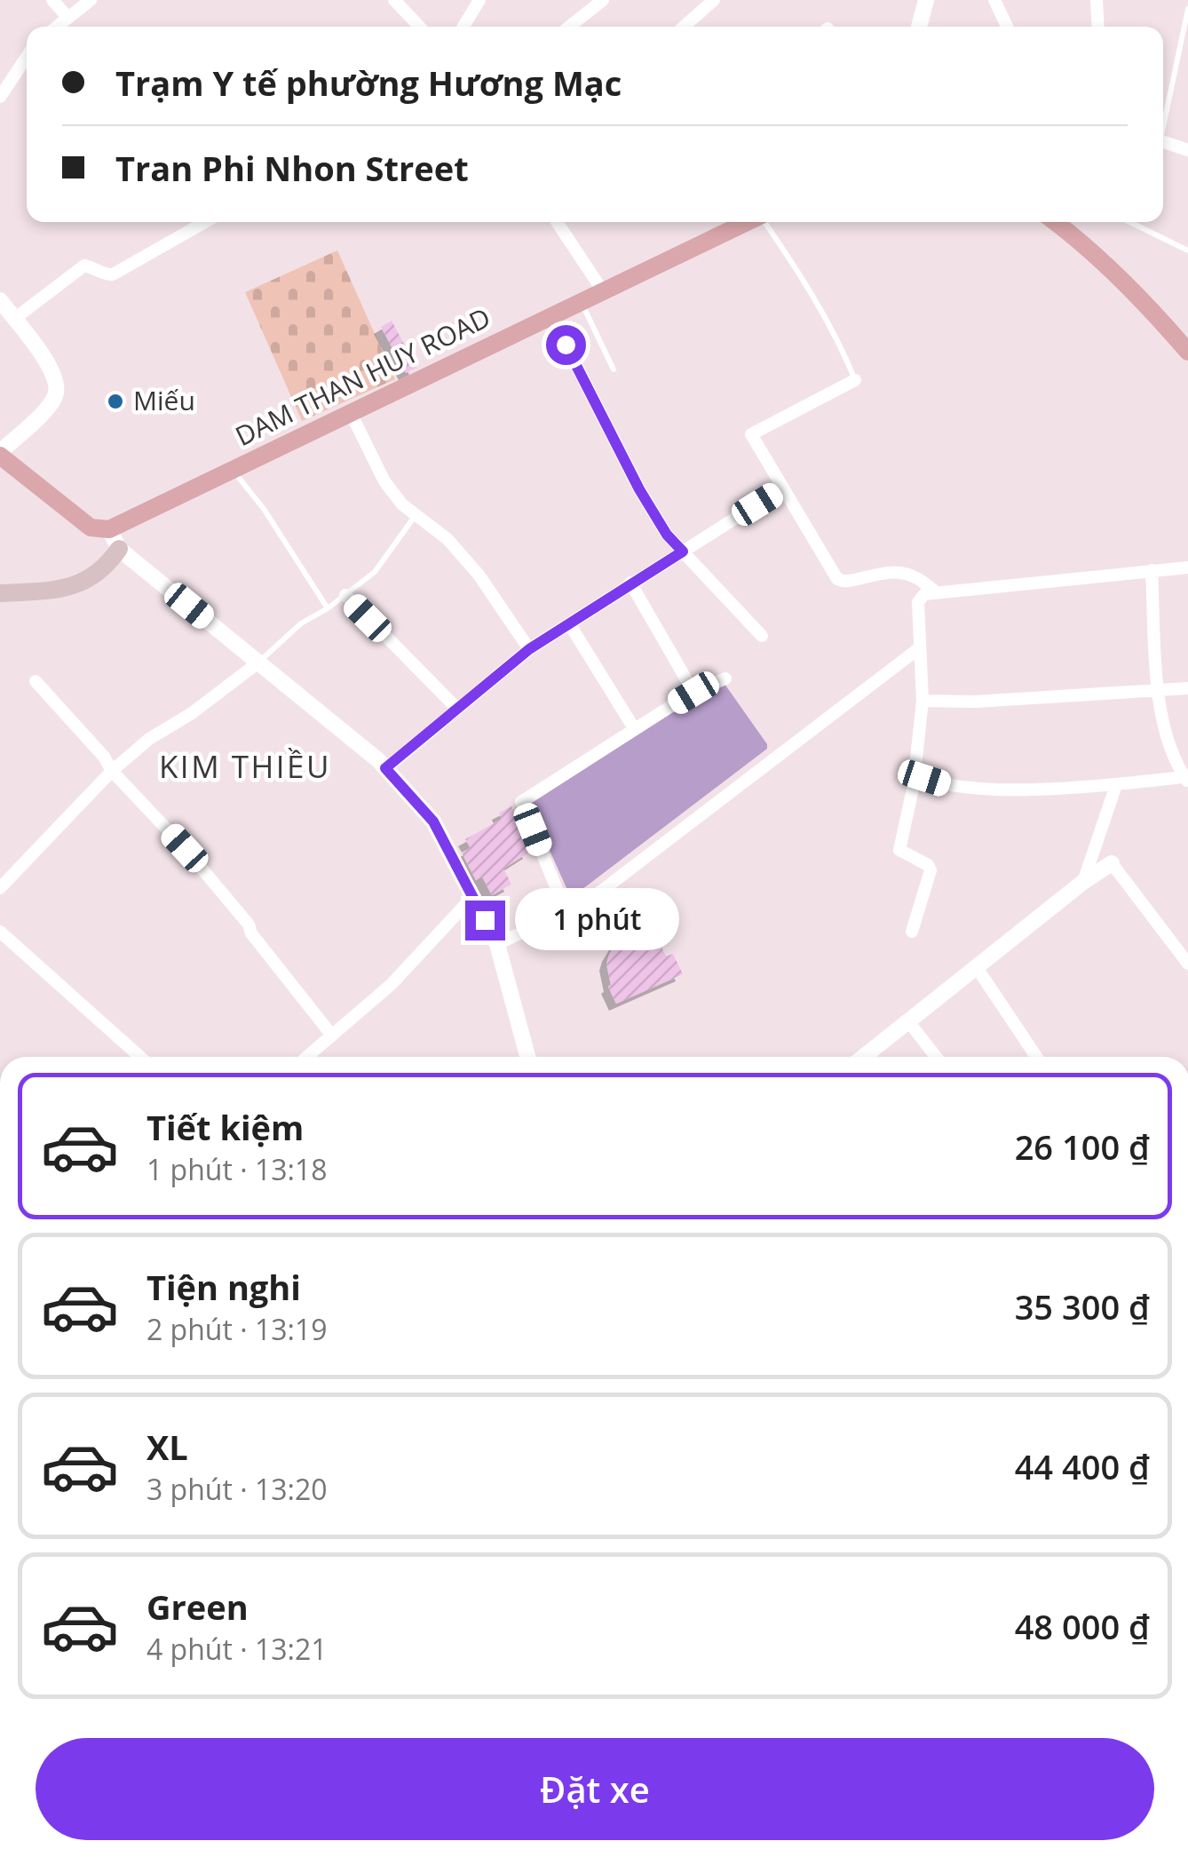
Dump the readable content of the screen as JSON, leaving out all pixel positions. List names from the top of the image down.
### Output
{
  "streets": {
    "main road": ["DAM THAN HUY ROAD"]
  },
  "districts": ["KIM THIỀU"],
  "places": ["Miếu"],
  "page": {
    "banner": ["Trạm Y tế phường Hương Mạc", "Tran Phi Nhon Street"],
    "bubble": "1 phút",
    "list": [
      {
        "name": "Tiết kiệm",
        "note": "1 phút · 13:18",
        "value": "26 100 ₫"
      },
      {
        "name": "Tiện nghi",
        "note": "2 phút · 13:19",
        "value": "35 300 ₫"
      },
      {
        "name": "XL",
        "note": "3 phút · 13:20",
        "value": "44 400 ₫"
      },
      {
        "name": "Green",
        "note": "4 phút · 13:21",
        "value": "48 000 ₫"
      }
    ],
    "buttons": "Đặt xe"
  }
}
